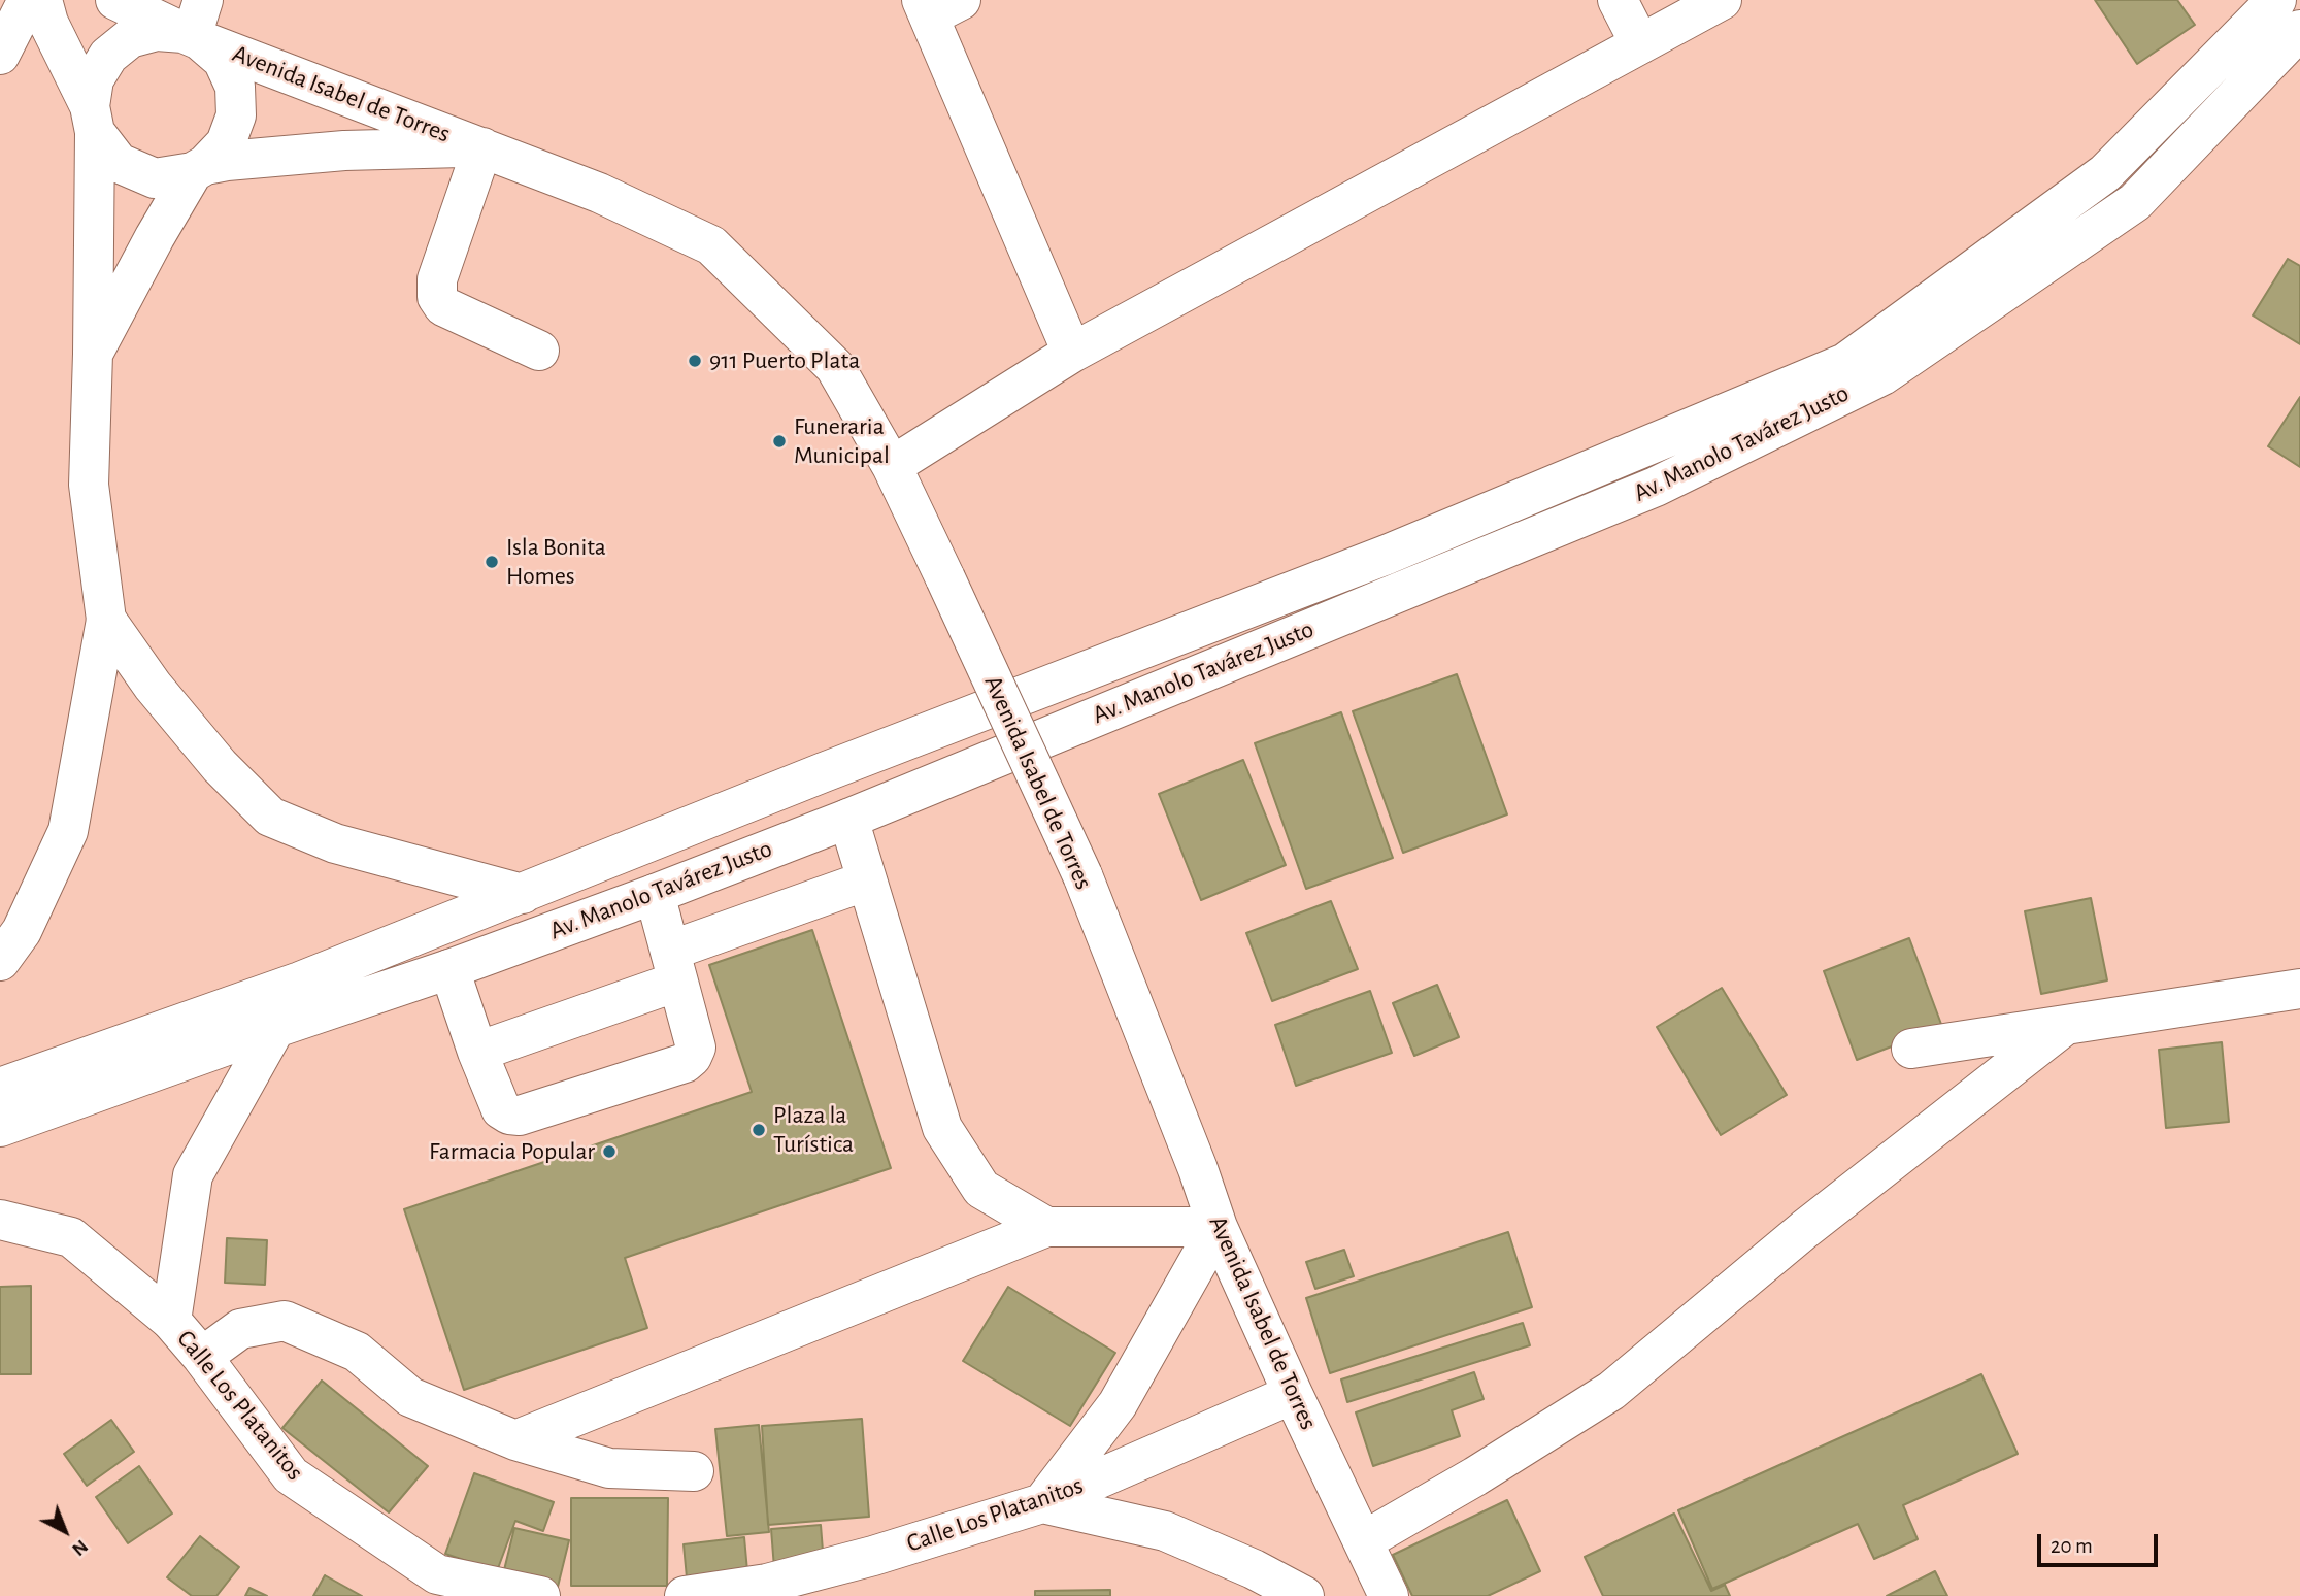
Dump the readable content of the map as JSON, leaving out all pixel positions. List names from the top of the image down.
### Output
{
  "streets": {
    "street": ["Avenida Isabel de Torres", "Av. Manolo Tavárez Justo", "Calle Los Platanitos"]
  },
  "crossings": [
    ["Avenida Isabel de Torres", "Calle Los Platanitos"]
  ],
  "places": [
    "911 Puerto Plata",
    "Funeraria Municipal",
    "Isla Bonita Homes",
    "Plaza la Turística",
    "Farmacia Popular"
  ],
  "scale_bar": "20 m",
  "north": "bottom right"
}
